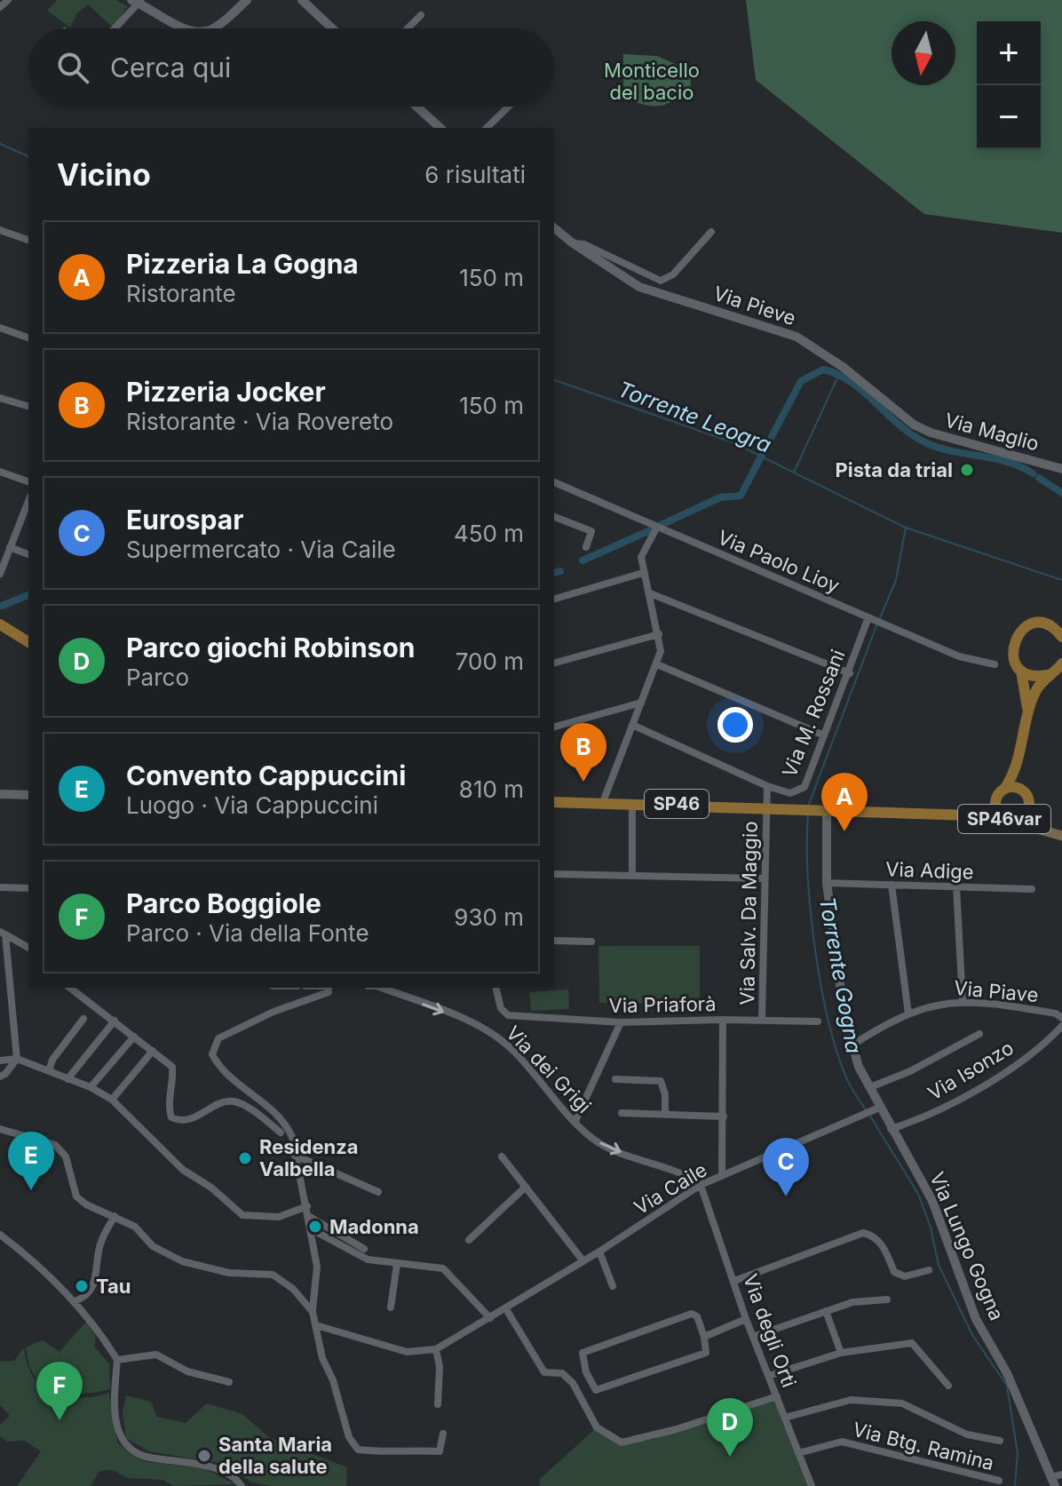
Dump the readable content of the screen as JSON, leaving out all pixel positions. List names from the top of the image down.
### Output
{
  "streets": {
    "main road": ["SP46", "SP46var"],
    "street": [
      "Via Pieve",
      "Via Maglio",
      "Via Paolo Lioy",
      "Via M. Rossani",
      "Via Adige",
      "Via Salv. Da Maggio",
      "Via Piave",
      "Via Priaforà",
      "Via dei Grigi",
      "Via Isonzo",
      "Via Caile",
      "Via Lungo Gogna",
      "Via degli Orti",
      "Via Btg. Ramina"
    ]
  },
  "crossings": [
    ["Via Pieve", "Via Maglio"],
    ["Via Paolo Lioy", "Via M. Rossani"],
    ["Via M. Rossani", "Via Salv. Da Maggio"],
    ["SP46", "SP46var"],
    ["SP46", "Via Salv. Da Maggio"],
    ["SP46", "Via Lungo Gogna"],
    ["Via Adige", "Via Lungo Gogna"],
    ["Via Salv. Da Maggio", "Via Priaforà"],
    ["Via Piave", "Via Lungo Gogna"],
    ["Via dei Grigi", "Via Caile"],
    ["Via dei Grigi", "Via degli Orti"],
    ["Via Isonzo", "Via Lungo Gogna"],
    ["Via Caile", "Via Lungo Gogna"],
    ["Via Caile", "Via degli Orti"],
    ["Via degli Orti", "Via Btg. Ramina"]
  ],
  "one_way": ["Via dei Grigi"],
  "water": ["Torrente Leogra", "Torrente Gogna"],
  "parks": ["Monticello del bacio"],
  "places": [
    "Pista da trial",
    "Residenza Valbella",
    "Madonna",
    "Tau",
    "Santa Maria della salute"
  ],
  "north": "bottom",
  "page": {
    "map_buttons": ["+", "−"],
    "search": "Cerca qui",
    "heading": ["Vicino", "6 risultati"],
    "list": [
      {
        "mark": "A",
        "name": "Pizzeria La Gogna",
        "note": "Ristorante",
        "value": "150 m"
      },
      {
        "mark": "B",
        "name": "Pizzeria Jocker",
        "note": "Ristorante · Via Rovereto",
        "value": "150 m"
      },
      {
        "mark": "C",
        "name": "Eurospar",
        "note": "Supermercato · Via Caile",
        "value": "450 m"
      },
      {
        "mark": "D",
        "name": "Parco giochi Robinson",
        "note": "Parco",
        "value": "700 m"
      },
      {
        "mark": "E",
        "name": "Convento Cappuccini",
        "note": "Luogo · Via Cappuccini",
        "value": "810 m"
      },
      {
        "mark": "F",
        "name": "Parco Boggiole",
        "note": "Parco · Via della Fonte",
        "value": "930 m"
      }
    ],
    "pins": [
      "B",
      "A",
      "E",
      "C",
      "F",
      "D"
    ]
  }
}
